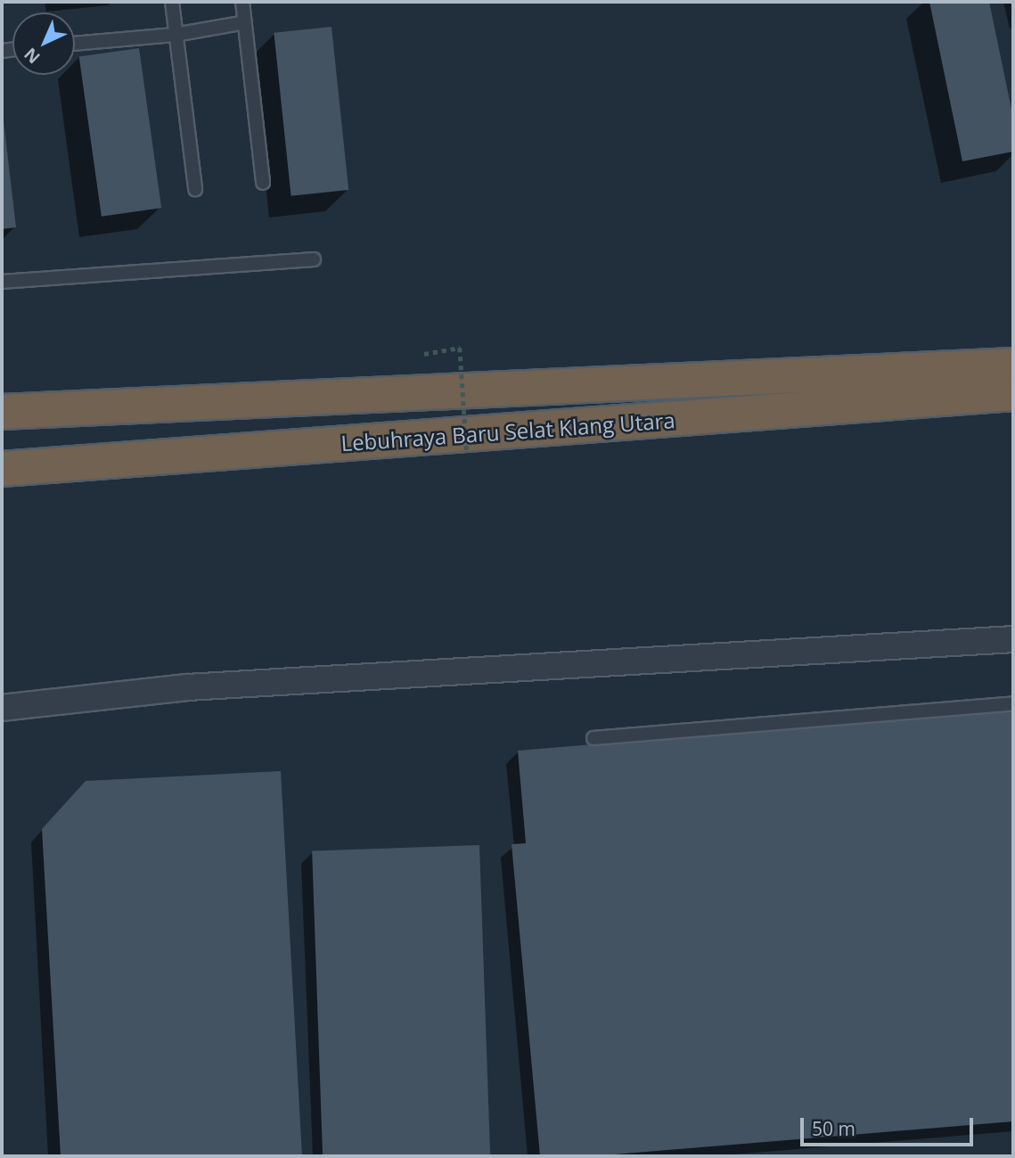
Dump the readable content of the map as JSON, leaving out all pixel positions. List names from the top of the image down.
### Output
{
  "streets": {
    "highway": ["Lebuhraya Baru Selat Klang Utara"]
  },
  "scale_bar": "50 m",
  "north": "bottom left"
}
